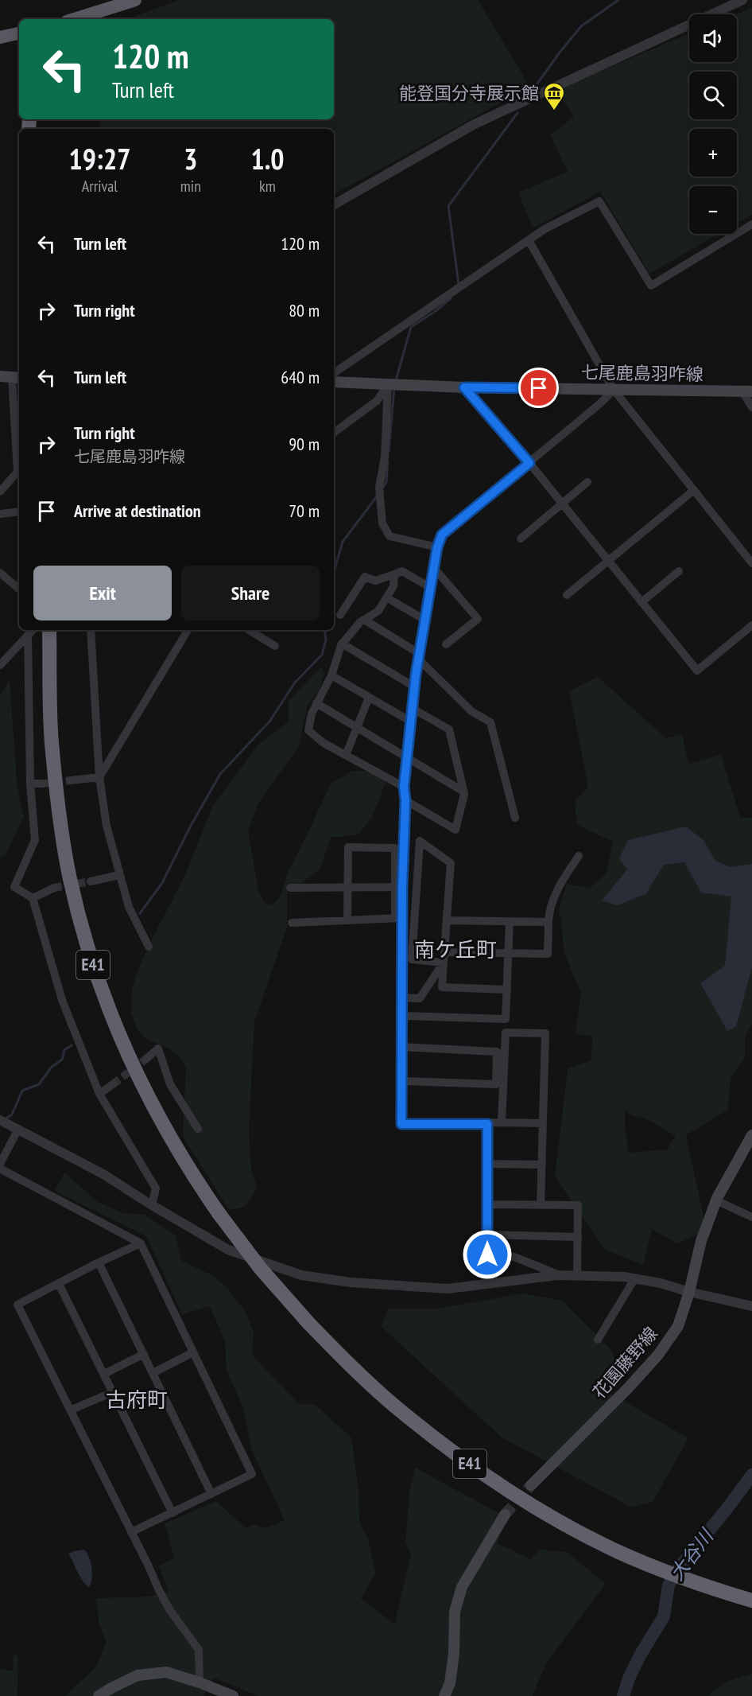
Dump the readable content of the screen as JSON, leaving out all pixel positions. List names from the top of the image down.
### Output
{
  "streets": {
    "highway": ["E41"],
    "main road": ["七尾鹿島羽咋線", "花園藤野線"]
  },
  "districts": ["南ケ丘町", "古府町"],
  "water": ["大谷川"],
  "places": {
    "museum": ["能登国分寺展示館"]
  },
  "page": {
    "map_buttons": ["+", "−"],
    "turn": ["120 m", "Turn left"],
    "eta": [
      "19:27",
      "Arrival",
      "3",
      "min",
      "1.0",
      "km"
    ],
    "list": [
      {
        "name": "Turn left",
        "value": "120 m"
      },
      {
        "name": "Turn right",
        "value": "80 m"
      },
      {
        "name": "Turn left",
        "value": "640 m"
      },
      {
        "name": "Turn right",
        "note": "七尾鹿島羽咋線",
        "value": "90 m"
      },
      {
        "name": "Arrive at destination",
        "value": "70 m"
      }
    ],
    "buttons": ["Exit", "Share"]
  }
}
